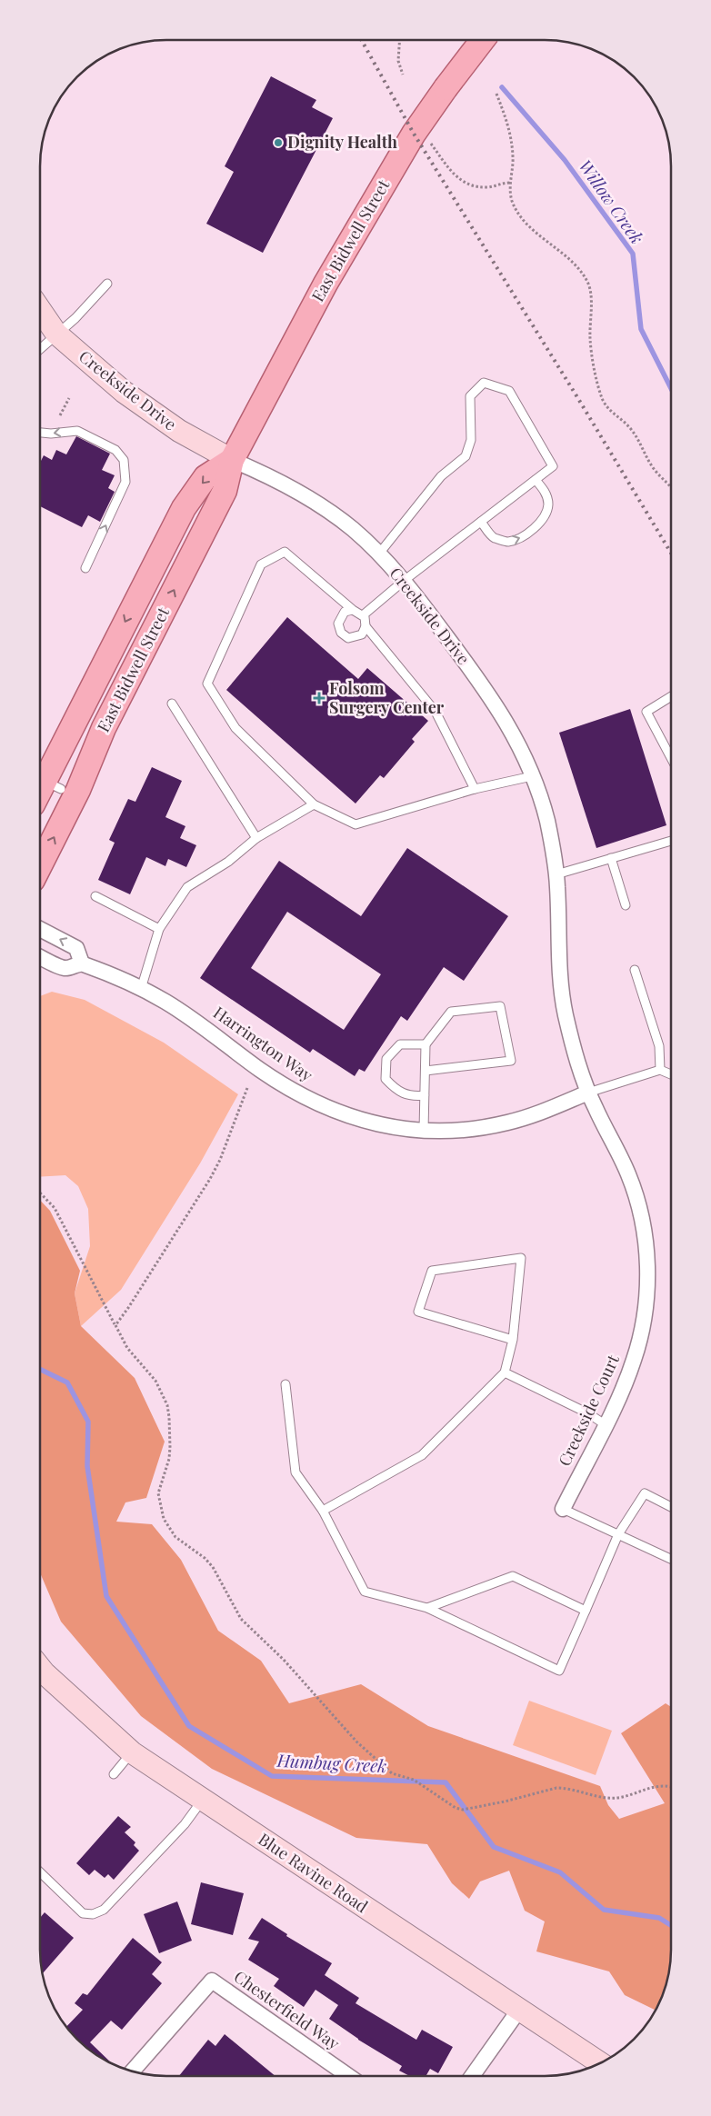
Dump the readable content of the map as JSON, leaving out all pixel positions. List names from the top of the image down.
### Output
{
  "streets": {
    "main road": ["East Bidwell Street", "Creekside Drive", "Blue Ravine Road"],
    "street": ["Harrington Way", "Creekside Court", "Chesterfield Way"]
  },
  "crossings": [
    ["East Bidwell Street", "Creekside Drive"],
    ["Creekside Drive", "Harrington Way"],
    ["Creekside Drive", "Creekside Court"],
    ["Harrington Way", "Creekside Court"]
  ],
  "water": ["Willow Creek", "Humbug Creek"],
  "places": {
    "other": ["Dignity Health"],
    "health": ["Folsom Surgery Center"]
  }
}
